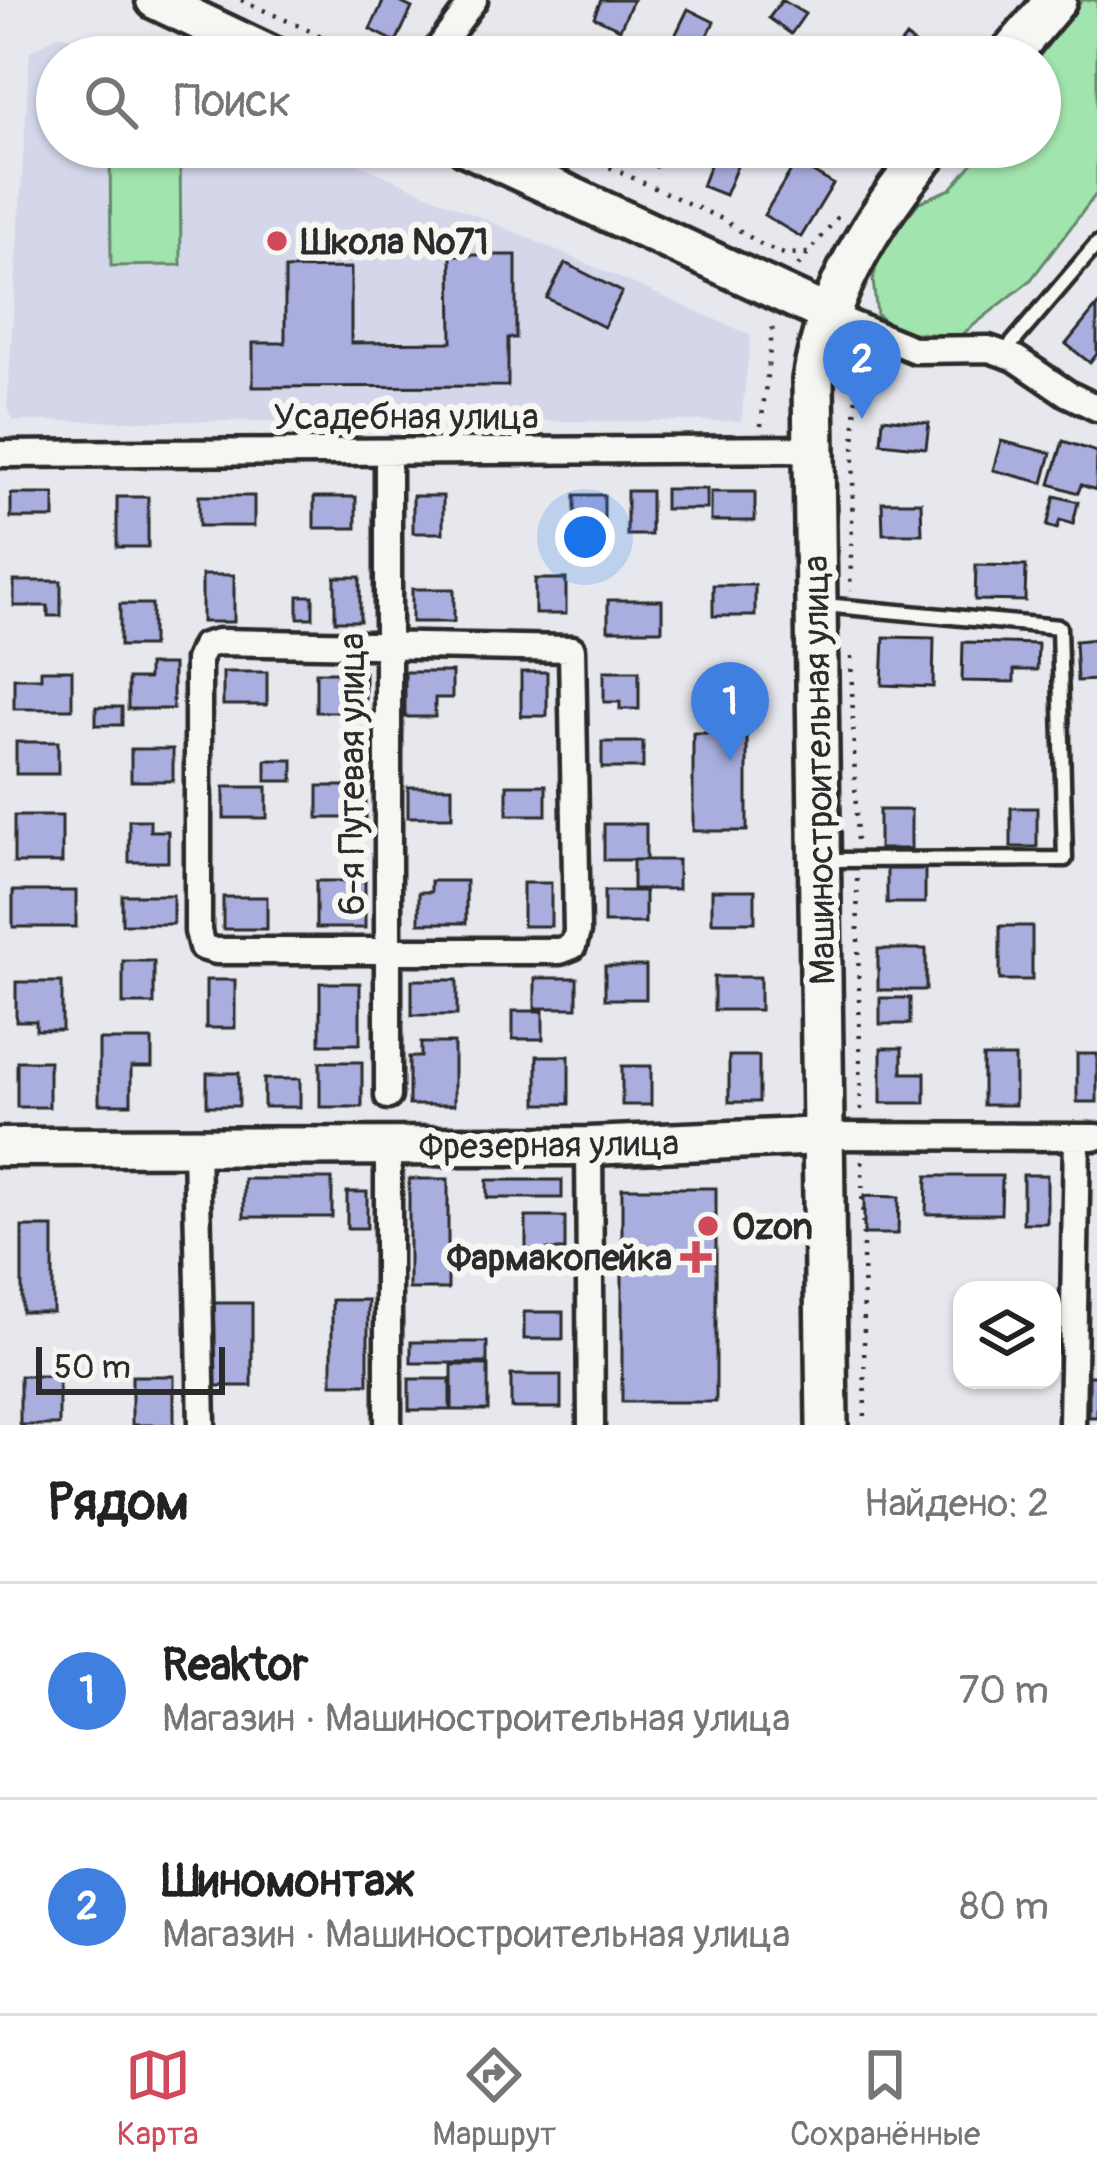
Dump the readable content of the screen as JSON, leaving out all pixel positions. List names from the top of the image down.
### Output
{
  "streets": {
    "main road": ["Машиностроительная улица", "Фрезерная улица"],
    "street": ["Усадебная улица", "6-я Путевая улица"]
  },
  "crossings": [
    ["Усадебная улица", "Машиностроительная улица"],
    ["Усадебная улица", "6-я Путевая улица"],
    ["Машиностроительная улица", "Фрезерная улица"]
  ],
  "places": {
    "other": ["Школа №71", "Ozon"],
    "health": ["Фармакопейка"]
  },
  "scale_bar": "50 m",
  "page": {
    "search": "Поиск",
    "pins": ["2", "1"],
    "scale": "50 m",
    "heading": ["Рядом", "Найдено: 2"],
    "list": [
      {
        "mark": "1",
        "name": "Reaktor",
        "note": "Магазин · Машиностроительная улица",
        "value": "70 m"
      },
      {
        "mark": "2",
        "name": "Шиномонтаж",
        "note": "Магазин · Машиностроительная улица",
        "value": "80 m"
      }
    ],
    "nav": ["Карта", "Маршрут", "Сохранённые"]
  }
}
